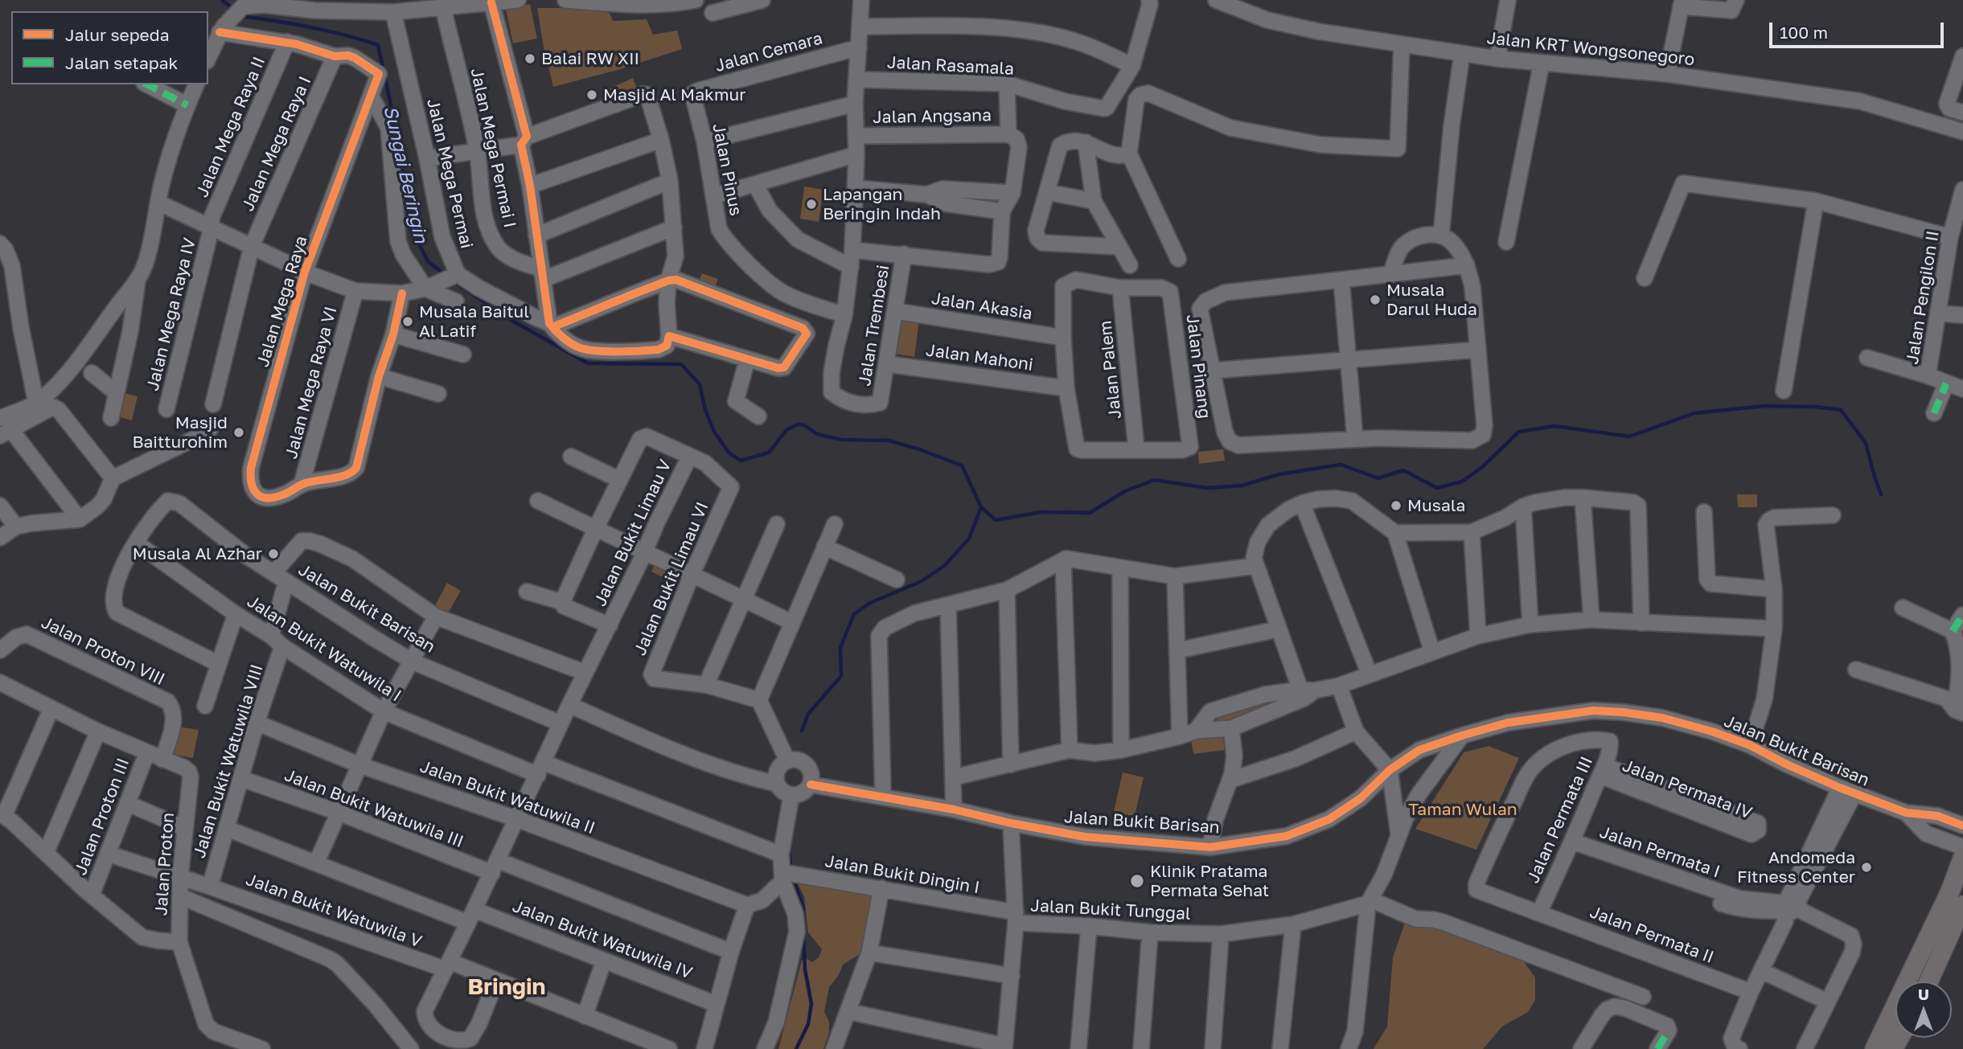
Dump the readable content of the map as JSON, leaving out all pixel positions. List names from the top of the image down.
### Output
{
  "streets": {
    "street": [
      "Jalan KRT Wongsonegoro",
      "Jalan Cemara",
      "Jalan Rasamala",
      "Jalan Angsana",
      "Jalan Mega Raya II",
      "Jalan Mega Raya I",
      "Jalan Mega Permai I",
      "Jalan Pinus",
      "Jalan Mega Permai",
      "Jalan Pengilon II",
      "Jalan Mega Raya",
      "Jalan Akasia",
      "Jalan Mega Raya IV",
      "Jalan Trembesi",
      "Jalan Mahoni",
      "Jalan Pinang",
      "Jalan Palem",
      "Jalan Mega Raya VI",
      "Jalan Bukit Limau V",
      "Jalan Bukit Limau VI",
      "Jalan Bukit Barisan",
      "Jalan Bukit Watuwila I",
      "Jalan Proton VIII",
      "Jalan Bukit Watuwila VIII",
      "Jalan Permata IV",
      "Jalan Bukit Watuwila II",
      "Jalan Bukit Watuwila III",
      "Jalan Proton III",
      "Jalan Permata III",
      "Jalan Permata I",
      "Jalan Proton",
      "Jalan Bukit Dingin I",
      "Jalan Bukit Tunggal",
      "Jalan Bukit Watuwila V",
      "Jalan Permata II",
      "Jalan Bukit Watuwila IV"
    ]
  },
  "crossings": [
    ["Jalan Cemara", "Jalan Pinus"],
    ["Jalan Mega Raya II", "Jalan Mega Raya IV"],
    ["Jalan Mega Raya I", "Jalan Mega Raya"],
    ["Jalan Pinus", "Jalan Trembesi"],
    ["Jalan Mega Raya", "Jalan Mega Raya VI"],
    ["Jalan Akasia", "Jalan Trembesi"],
    ["Jalan Trembesi", "Jalan Mahoni"],
    ["Jalan Pinang", "Jalan Palem"],
    ["Jalan Bukit Limau V", "Jalan Bukit Limau VI"],
    ["Jalan Bukit Limau V", "Jalan Bukit Barisan"],
    ["Jalan Bukit Limau V", "Jalan Bukit Watuwila I"],
    ["Jalan Bukit Limau V", "Jalan Bukit Watuwila II"],
    ["Jalan Bukit Limau V", "Jalan Bukit Watuwila III"],
    ["Jalan Bukit Limau V", "Jalan Bukit Watuwila V"],
    ["Jalan Bukit Limau V", "Jalan Bukit Watuwila IV"],
    ["Jalan Bukit Barisan", "Jalan Bukit Watuwila I"],
    ["Jalan Bukit Watuwila I", "Jalan Bukit Watuwila VIII"],
    ["Jalan Proton VIII", "Jalan Proton"],
    ["Jalan Bukit Watuwila VIII", "Jalan Bukit Watuwila II"],
    ["Jalan Bukit Watuwila VIII", "Jalan Bukit Watuwila III"],
    ["Jalan Bukit Watuwila VIII", "Jalan Bukit Watuwila V"],
    ["Jalan Bukit Watuwila VIII", "Jalan Bukit Watuwila IV"],
    ["Jalan Permata IV", "Jalan Permata III"],
    ["Jalan Proton III", "Jalan Proton"],
    ["Jalan Proton III", "Jalan Bukit Watuwila V"],
    ["Jalan Permata III", "Jalan Permata I"],
    ["Jalan Permata III", "Jalan Permata II"],
    ["Jalan Proton", "Jalan Bukit Watuwila V"],
    ["Jalan Bukit Dingin I", "Jalan Bukit Tunggal"]
  ],
  "districts": ["Bringin"],
  "water": ["Sungai Beringin"],
  "parks": ["Taman Wulan"],
  "places": [
    "Balai RW XII",
    "Masjid Al Makmur",
    "Lapangan Beringin Indah",
    "Musala Darul Huda",
    "Musala Baitul Al Latif",
    "Masjid Baitturohim",
    "Musala",
    "Musala Al Azhar",
    "Andomeda Fitness Center",
    "Klinik Pratama Permata Sehat"
  ],
  "legend": ["Jalur sepeda", "Jalan setapak"],
  "scale_bar": "100 m",
  "north": "top"
}
